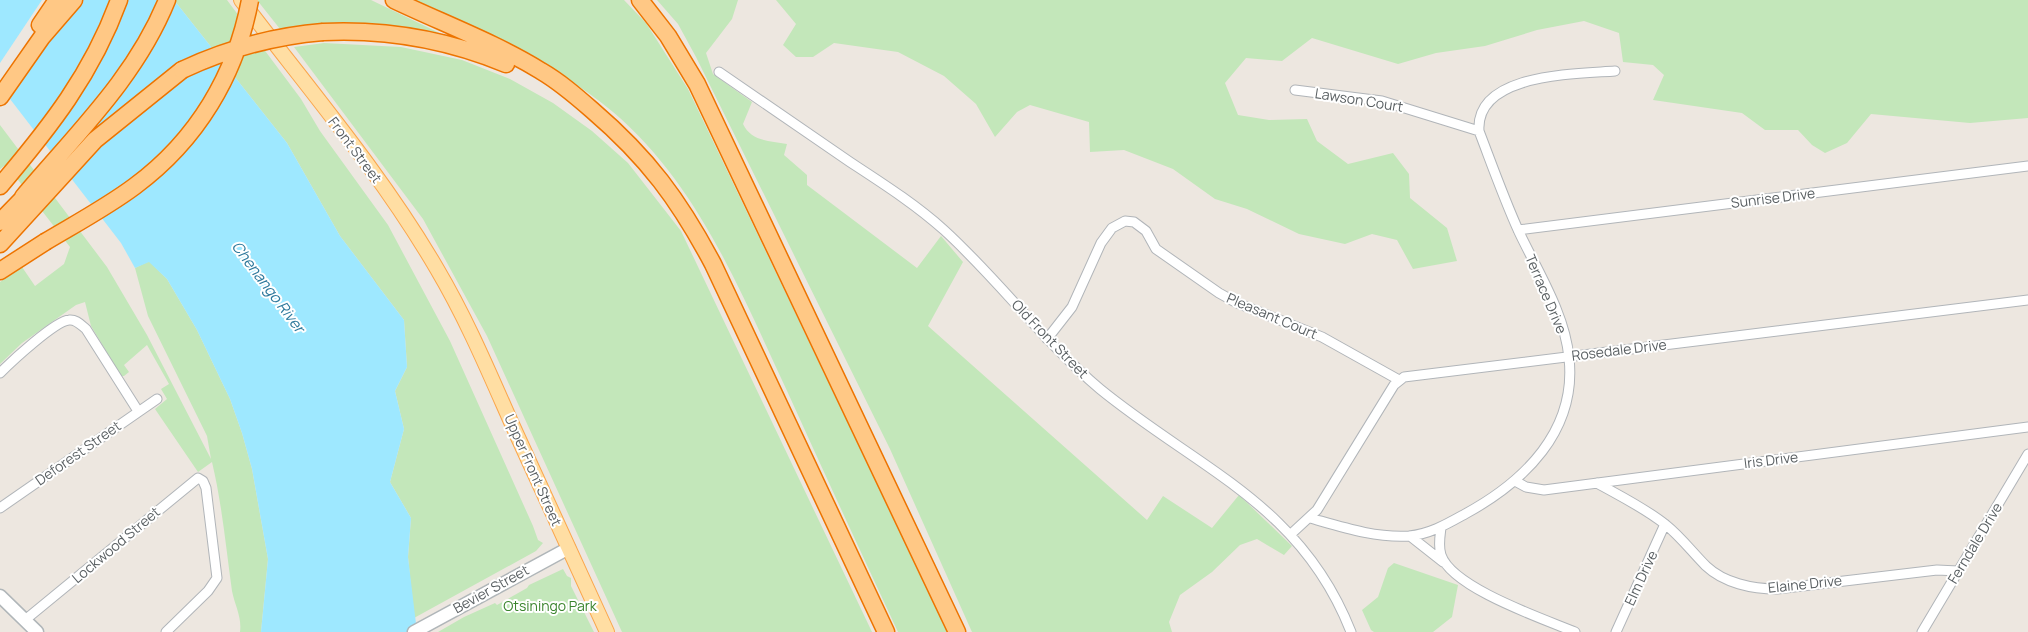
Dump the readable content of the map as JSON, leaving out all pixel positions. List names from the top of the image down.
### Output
{
  "streets": {
    "main road": ["Front Street", "Upper Front Street", "Bevier Street"],
    "street": [
      "Lawson Court",
      "Sunrise Drive",
      "Terrace Drive",
      "Pleasant Court",
      "Old Front Street",
      "Rosedale Drive",
      "Deforest Street",
      "Iris Drive",
      "Ferndale Drive",
      "Lockwood Street",
      "Elm Drive",
      "Elaine Drive"
    ]
  },
  "crossings": [
    ["Lawson Court", "Terrace Drive"],
    ["Front Street", "Upper Front Street"],
    ["Sunrise Drive", "Terrace Drive"],
    ["Terrace Drive", "Rosedale Drive"],
    ["Terrace Drive", "Iris Drive"],
    ["Pleasant Court", "Old Front Street"],
    ["Pleasant Court", "Rosedale Drive"],
    ["Iris Drive", "Elaine Drive"],
    ["Upper Front Street", "Bevier Street"],
    ["Ferndale Drive", "Elaine Drive"],
    ["Elm Drive", "Elaine Drive"]
  ],
  "water": ["Chenango River"],
  "parks": ["Otsiningo Park"]
}
